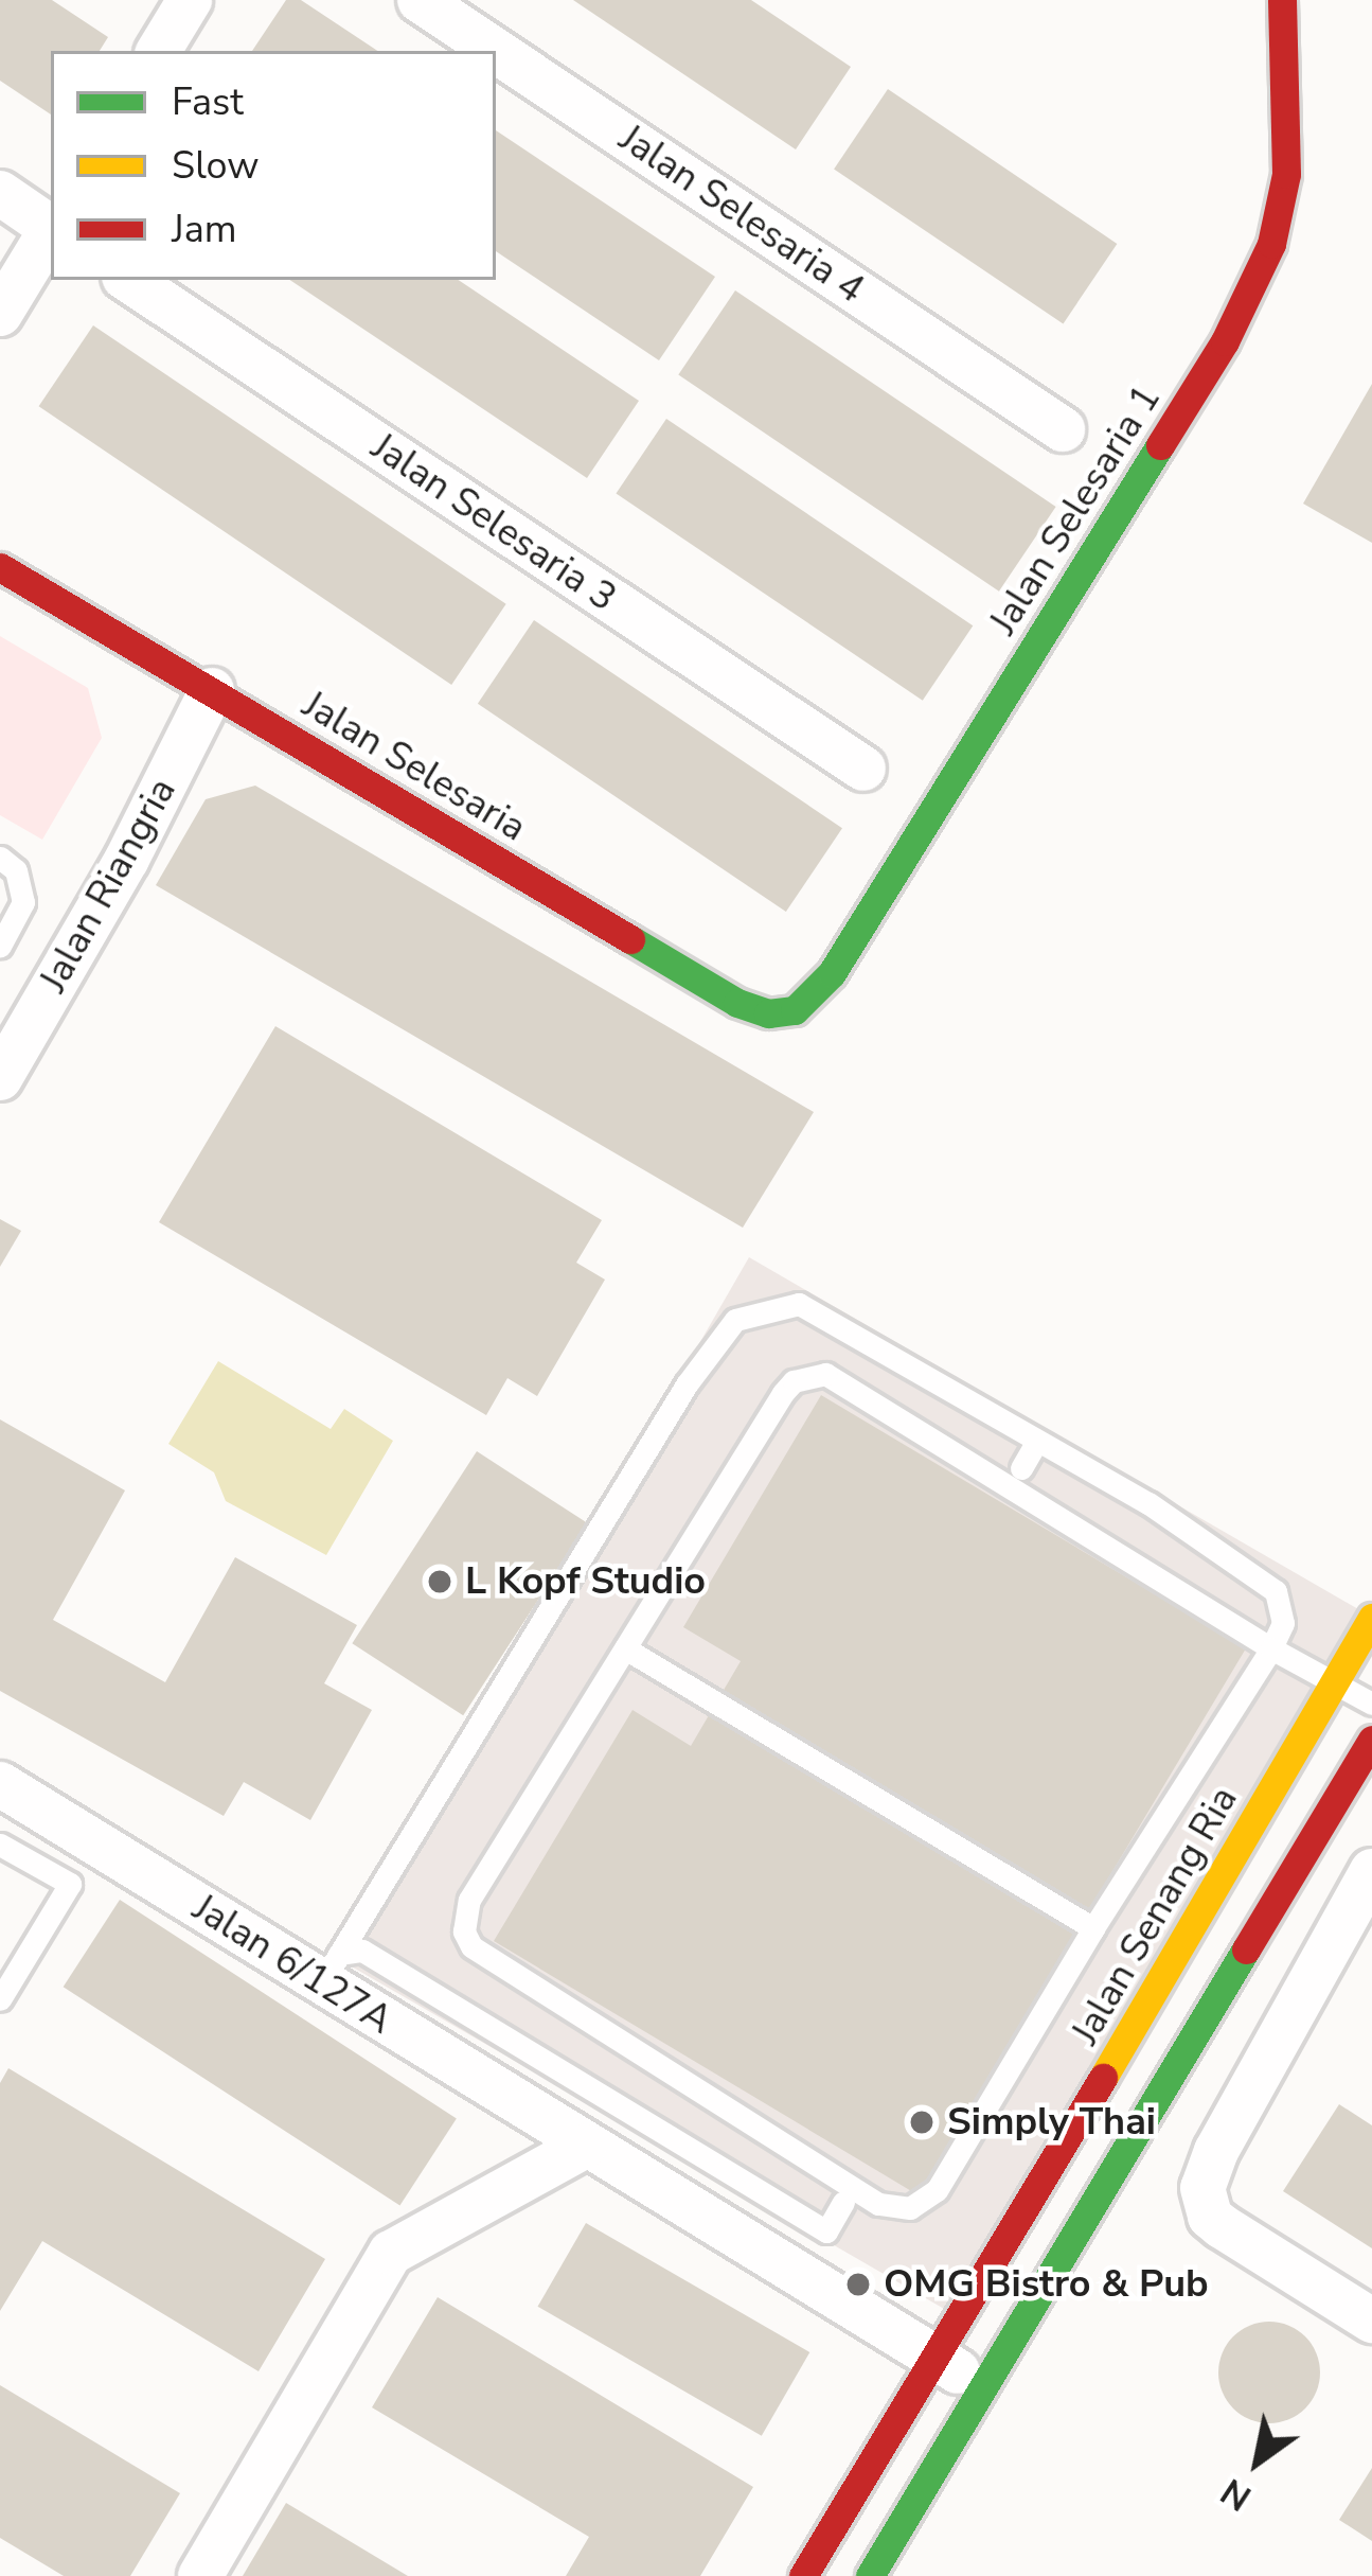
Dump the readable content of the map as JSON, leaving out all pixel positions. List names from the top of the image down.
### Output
{
  "streets": {
    "street": [
      "Jalan Selesaria 4",
      "Jalan Selesaria 1",
      "Jalan Selesaria 3",
      "Jalan Selesaria",
      "Jalan Riangria",
      "Jalan Senang Ria",
      "Jalan 6/127A"
    ]
  },
  "crossings": [
    ["Jalan Selesaria 1", "Jalan Selesaria"],
    ["Jalan Selesaria", "Jalan Riangria"],
    ["Jalan Senang Ria", "Jalan 6/127A"]
  ],
  "places": ["L Kopf Studio", "Simply Thai", "OMG Bistro & Pub"],
  "legend": ["Fast", "Slow", "Jam"],
  "north": "bottom left"
}
